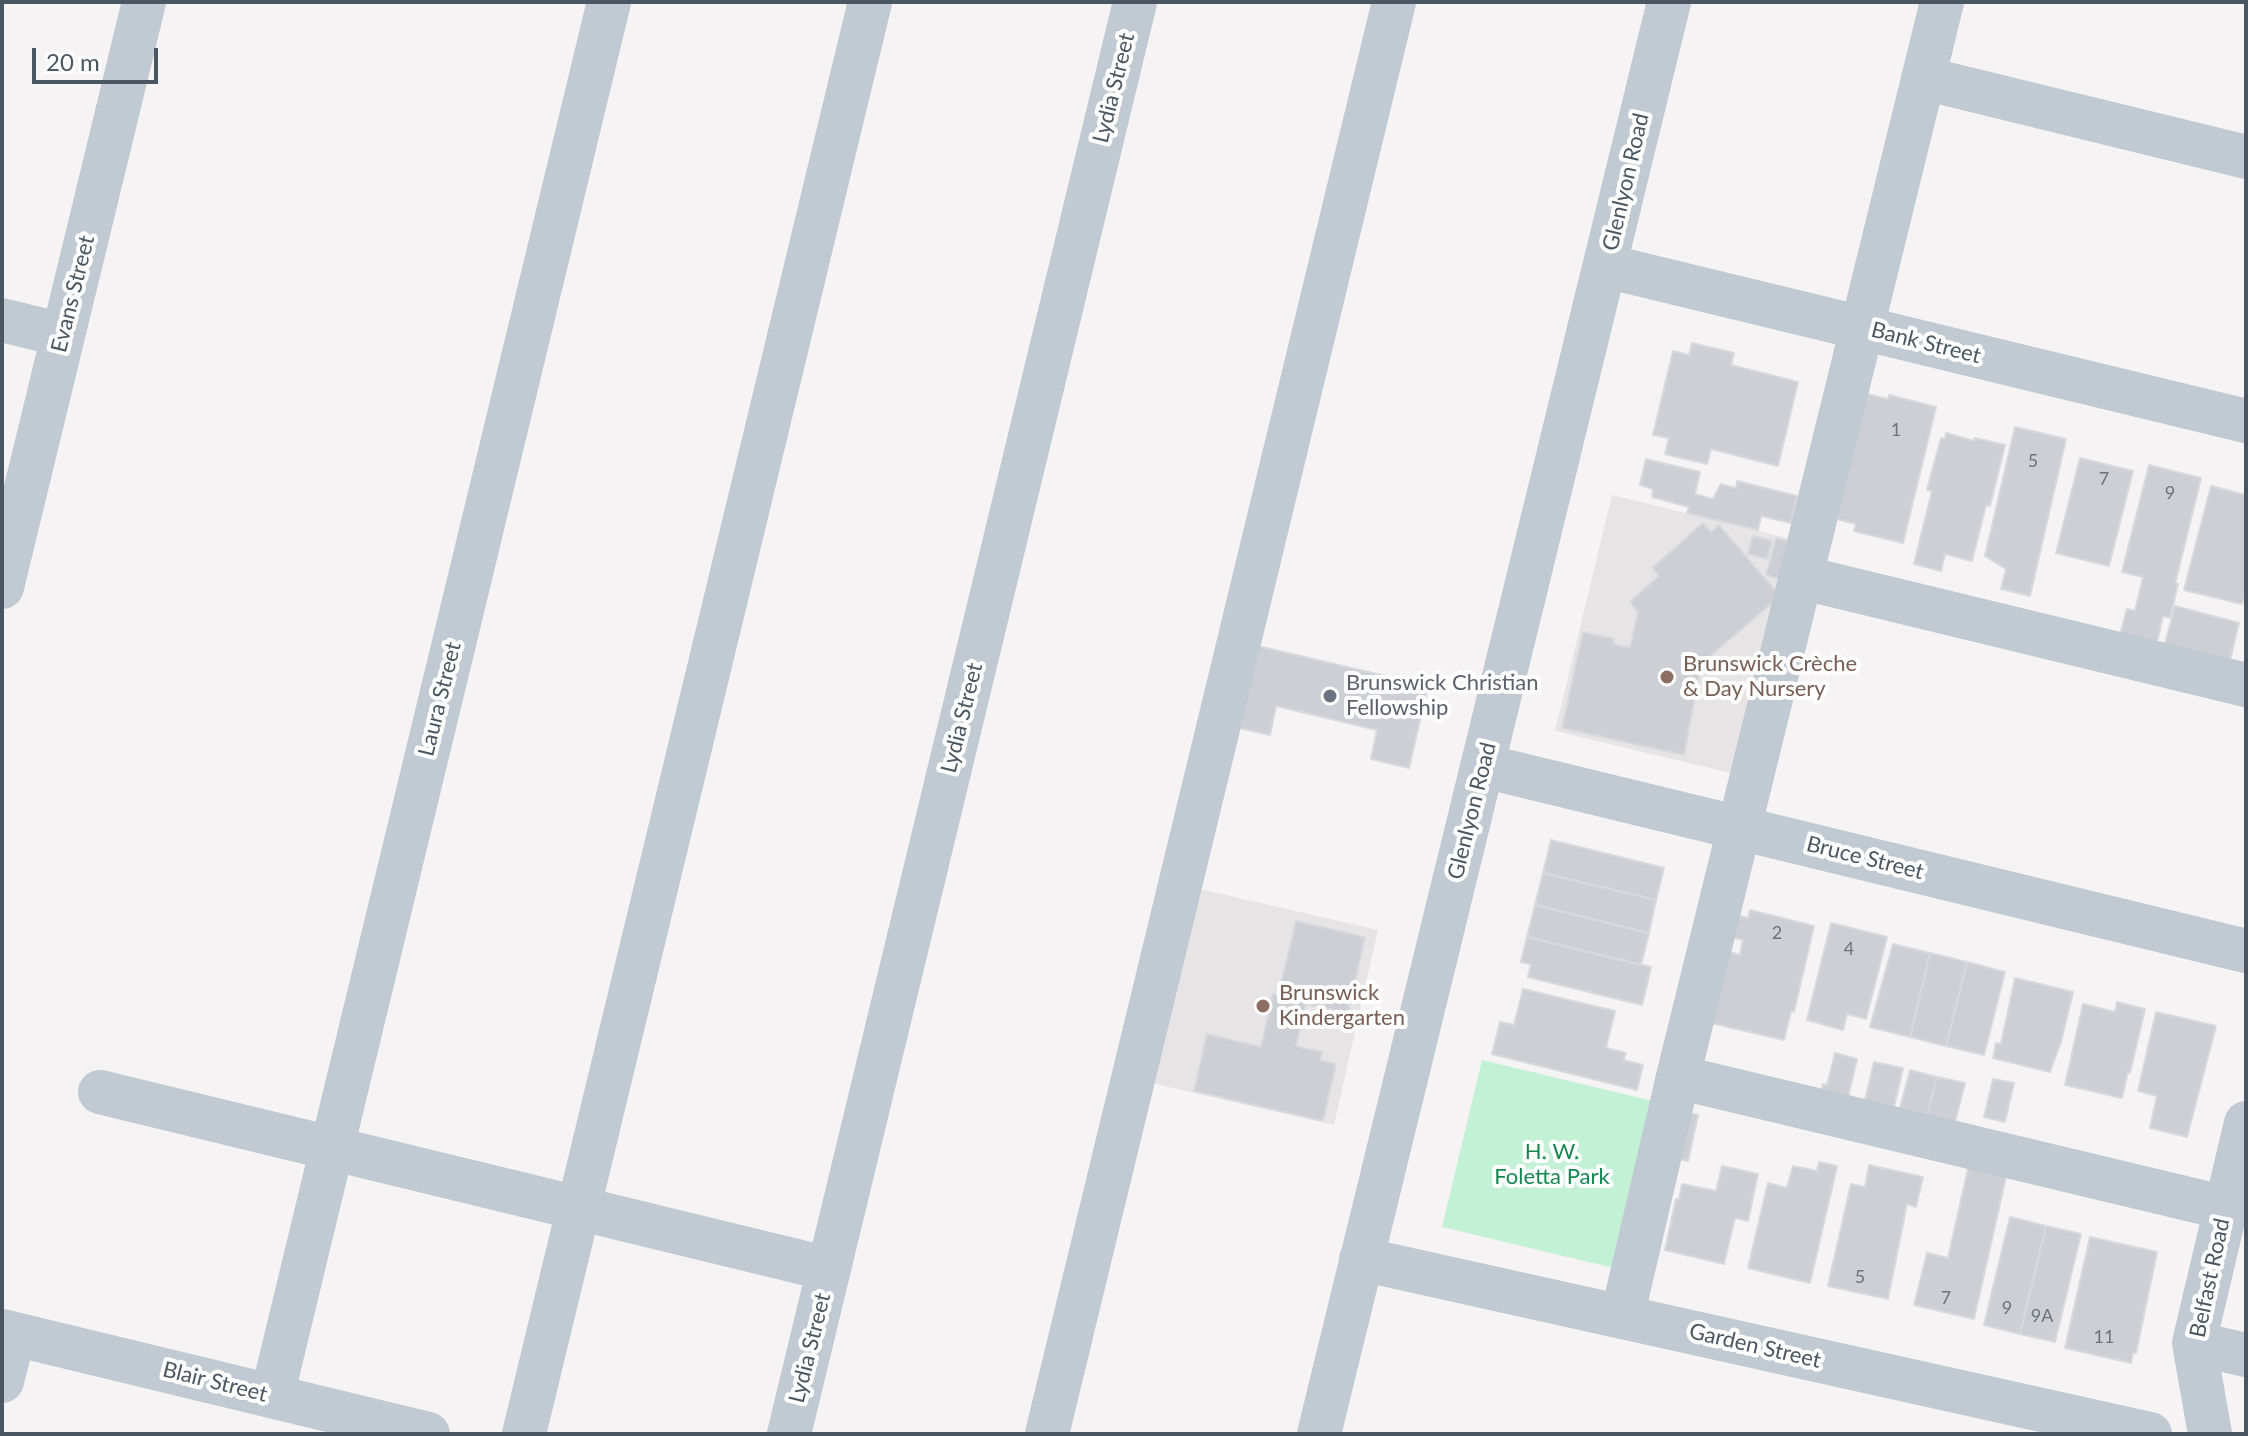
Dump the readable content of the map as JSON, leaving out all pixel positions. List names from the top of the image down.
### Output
{
  "streets": {
    "street": [
      "Lydia Street",
      "Glenlyon Road",
      "Evans Street",
      "Bank Street",
      "Laura Street",
      "Bruce Street",
      "Belfast Road",
      "Garden Street",
      "Blair Street"
    ]
  },
  "crossings": [
    ["Glenlyon Road", "Bank Street"],
    ["Glenlyon Road", "Bruce Street"],
    ["Glenlyon Road", "Garden Street"],
    ["Laura Street", "Blair Street"]
  ],
  "parks": ["H. W. Foletta Park"],
  "places": ["Brunswick Crèche & Day Nursery", "Brunswick Christian Fellowship", "Brunswick Kindergarten"],
  "house_numbers": [
    "1",
    "5",
    "7",
    "9",
    "2",
    "4",
    "5",
    "7",
    "9",
    "9A",
    "11"
  ],
  "scale_bar": "20 m"
}
